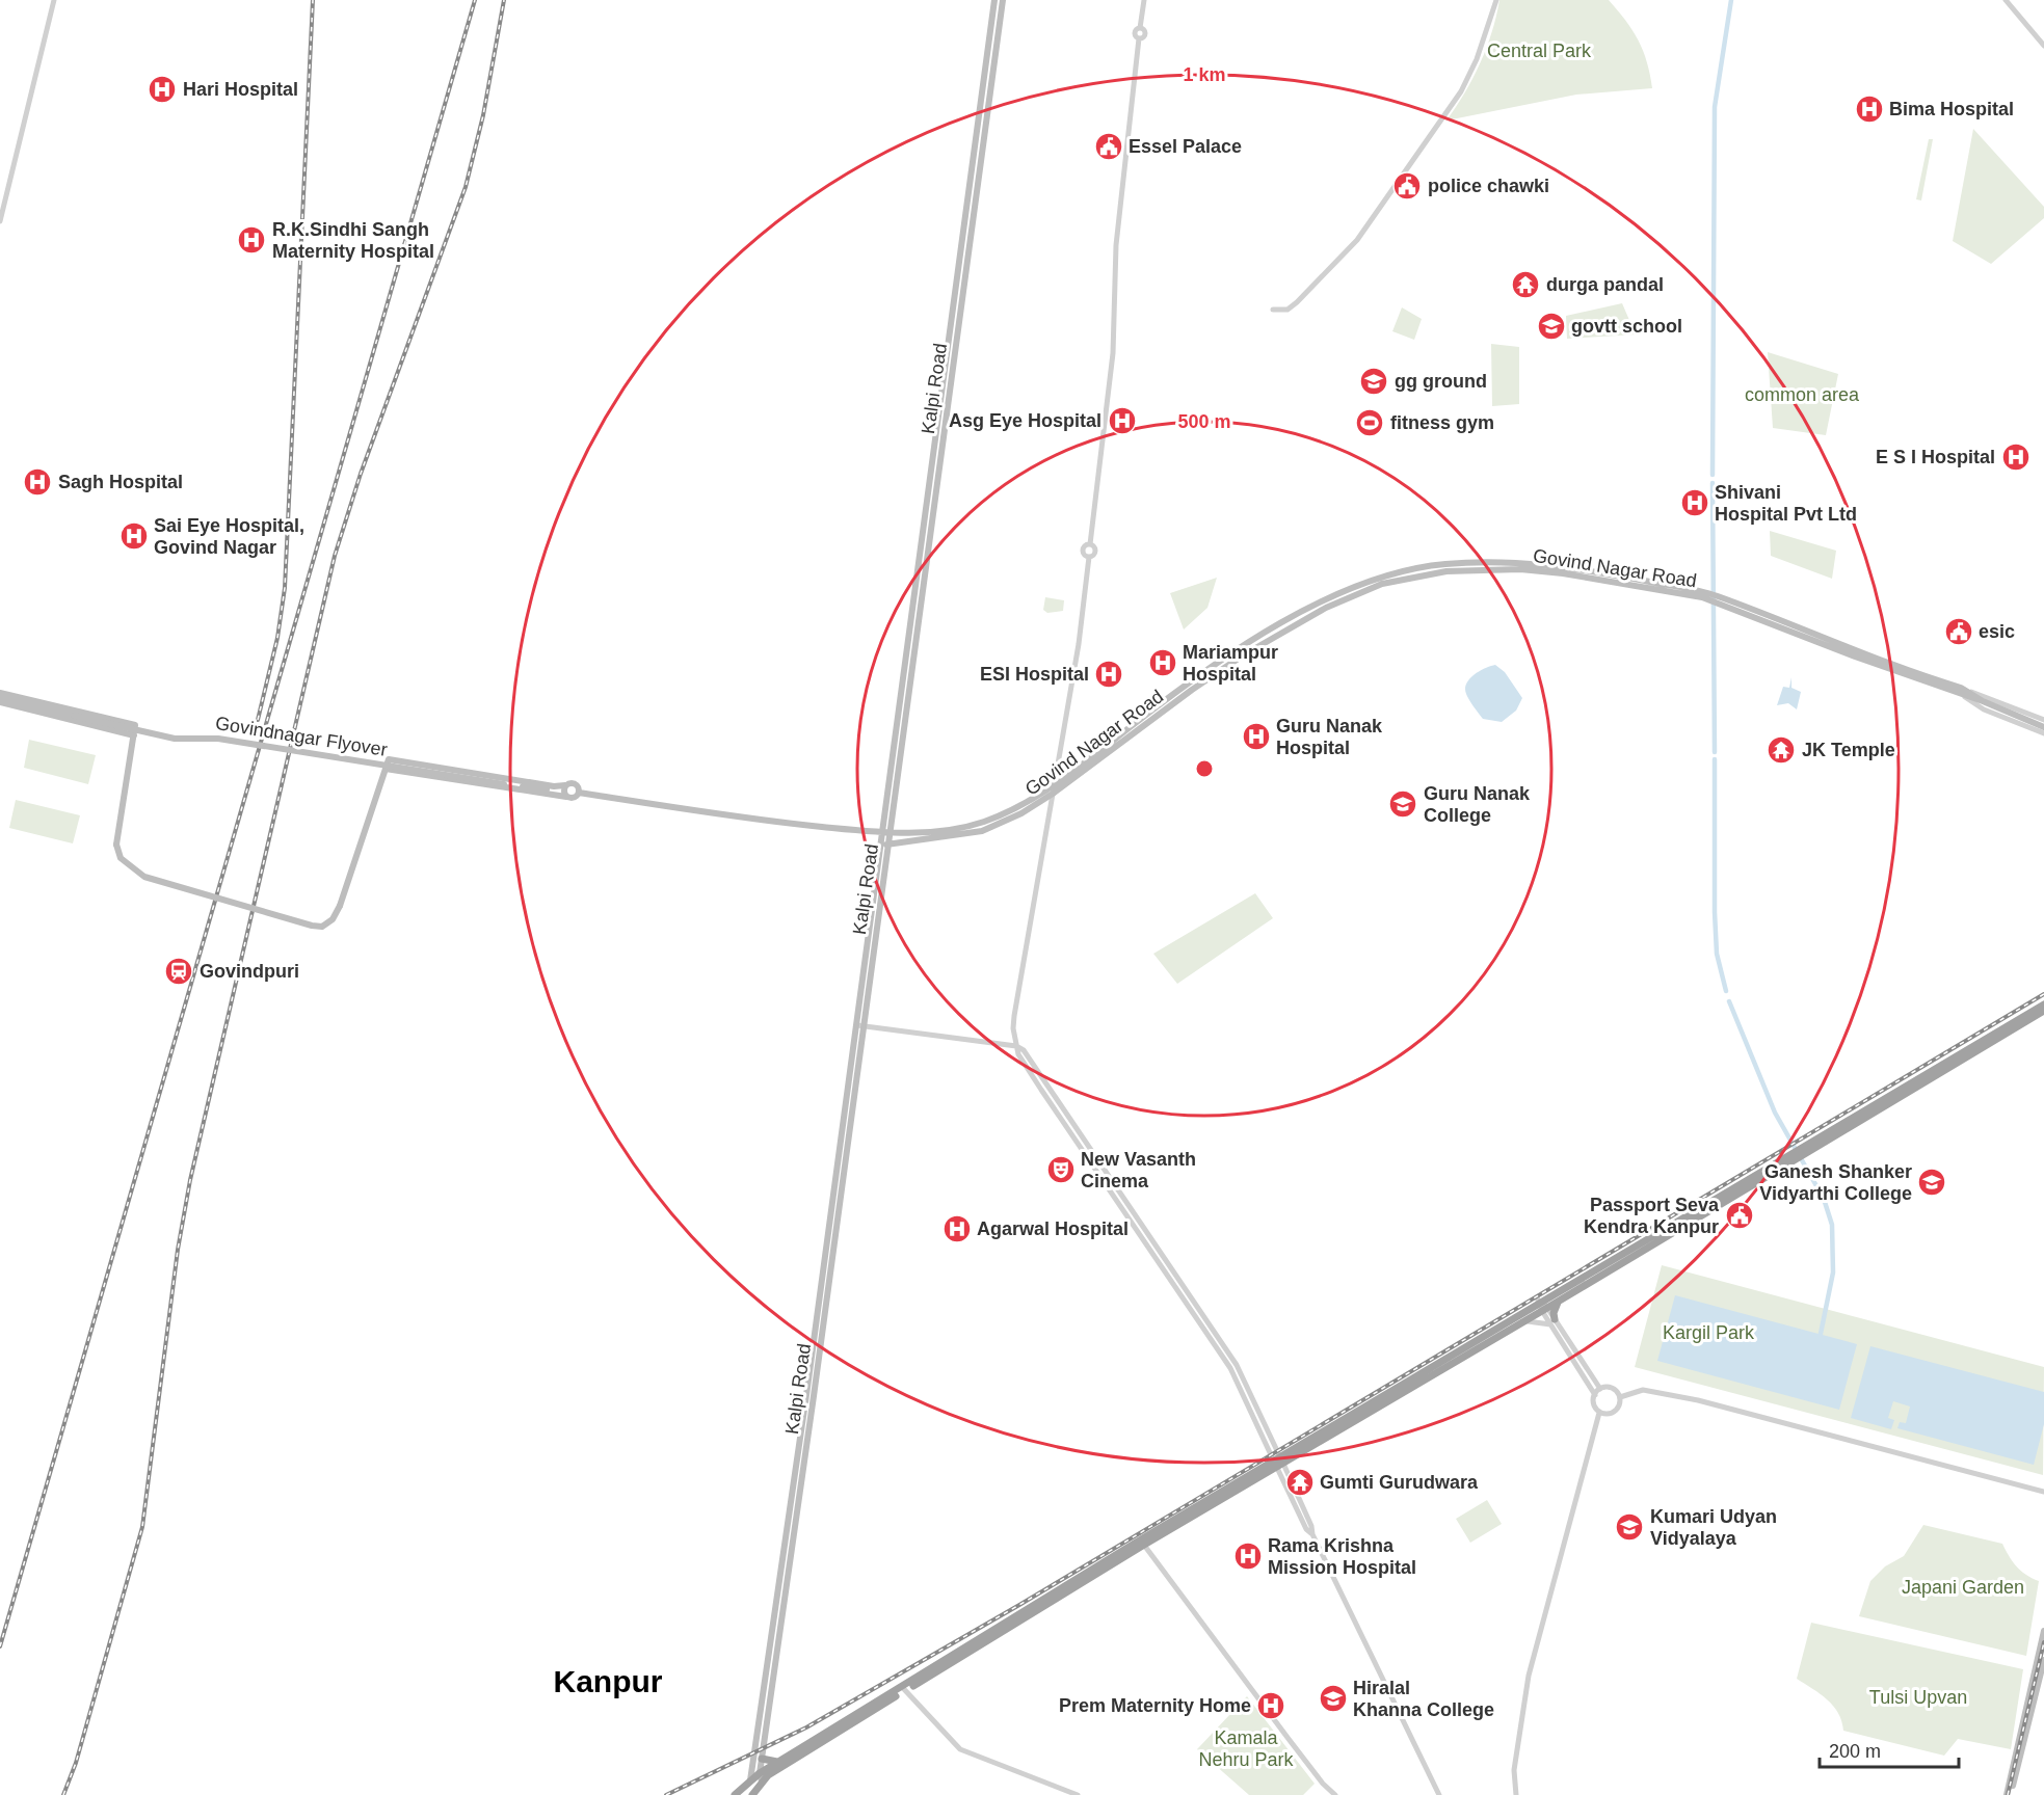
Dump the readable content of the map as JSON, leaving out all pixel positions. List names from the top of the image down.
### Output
{
  "streets": {
    "main road": ["Kalpi Road", "Govind Nagar Road", "Govindnagar Flyover"]
  },
  "crossings": [
    ["Kalpi Road", "Govind Nagar Road"]
  ],
  "districts": ["Kanpur"],
  "parks": [
    "Central Park",
    "common area",
    "Kargil Park",
    "Japani Garden",
    "Tulsi Upvan",
    "Kamala Nehru Park"
  ],
  "places": {
    "hospital": [
      "Hari Hospital",
      "Bima Hospital",
      "R.K.Sindhi Sangh Maternity Hospital",
      "Asg Eye Hospital",
      "E S I Hospital",
      "Sagh Hospital",
      "Shivani Hospital Pvt Ltd",
      "Sai Eye Hospital, Govind Nagar",
      "Mariampur Hospital",
      "ESI Hospital",
      "Guru Nanak Hospital",
      "Agarwal Hospital",
      "Rama Krishna Mission Hospital",
      "Prem Maternity Home"
    ],
    "public building": [
      "Essel Palace",
      "police chawki",
      "esic",
      "Passport Seva Kendra Kanpur"
    ],
    "temple": ["durga pandal", "JK Temple", "Gumti Gurudwara"],
    "school or university": [
      "govtt school",
      "gg ground",
      "Guru Nanak College",
      "Ganesh Shanker Vidyarthi College",
      "Kumari Udyan Vidyalaya",
      "Hiralal Khanna College"
    ],
    "sports": ["fitness gym"],
    "station": ["Govindpuri"],
    "theatre": ["New Vasanth Cinema"]
  },
  "scale_bar": "200 m",
  "rings": ["1 km", "500 m"]
}
